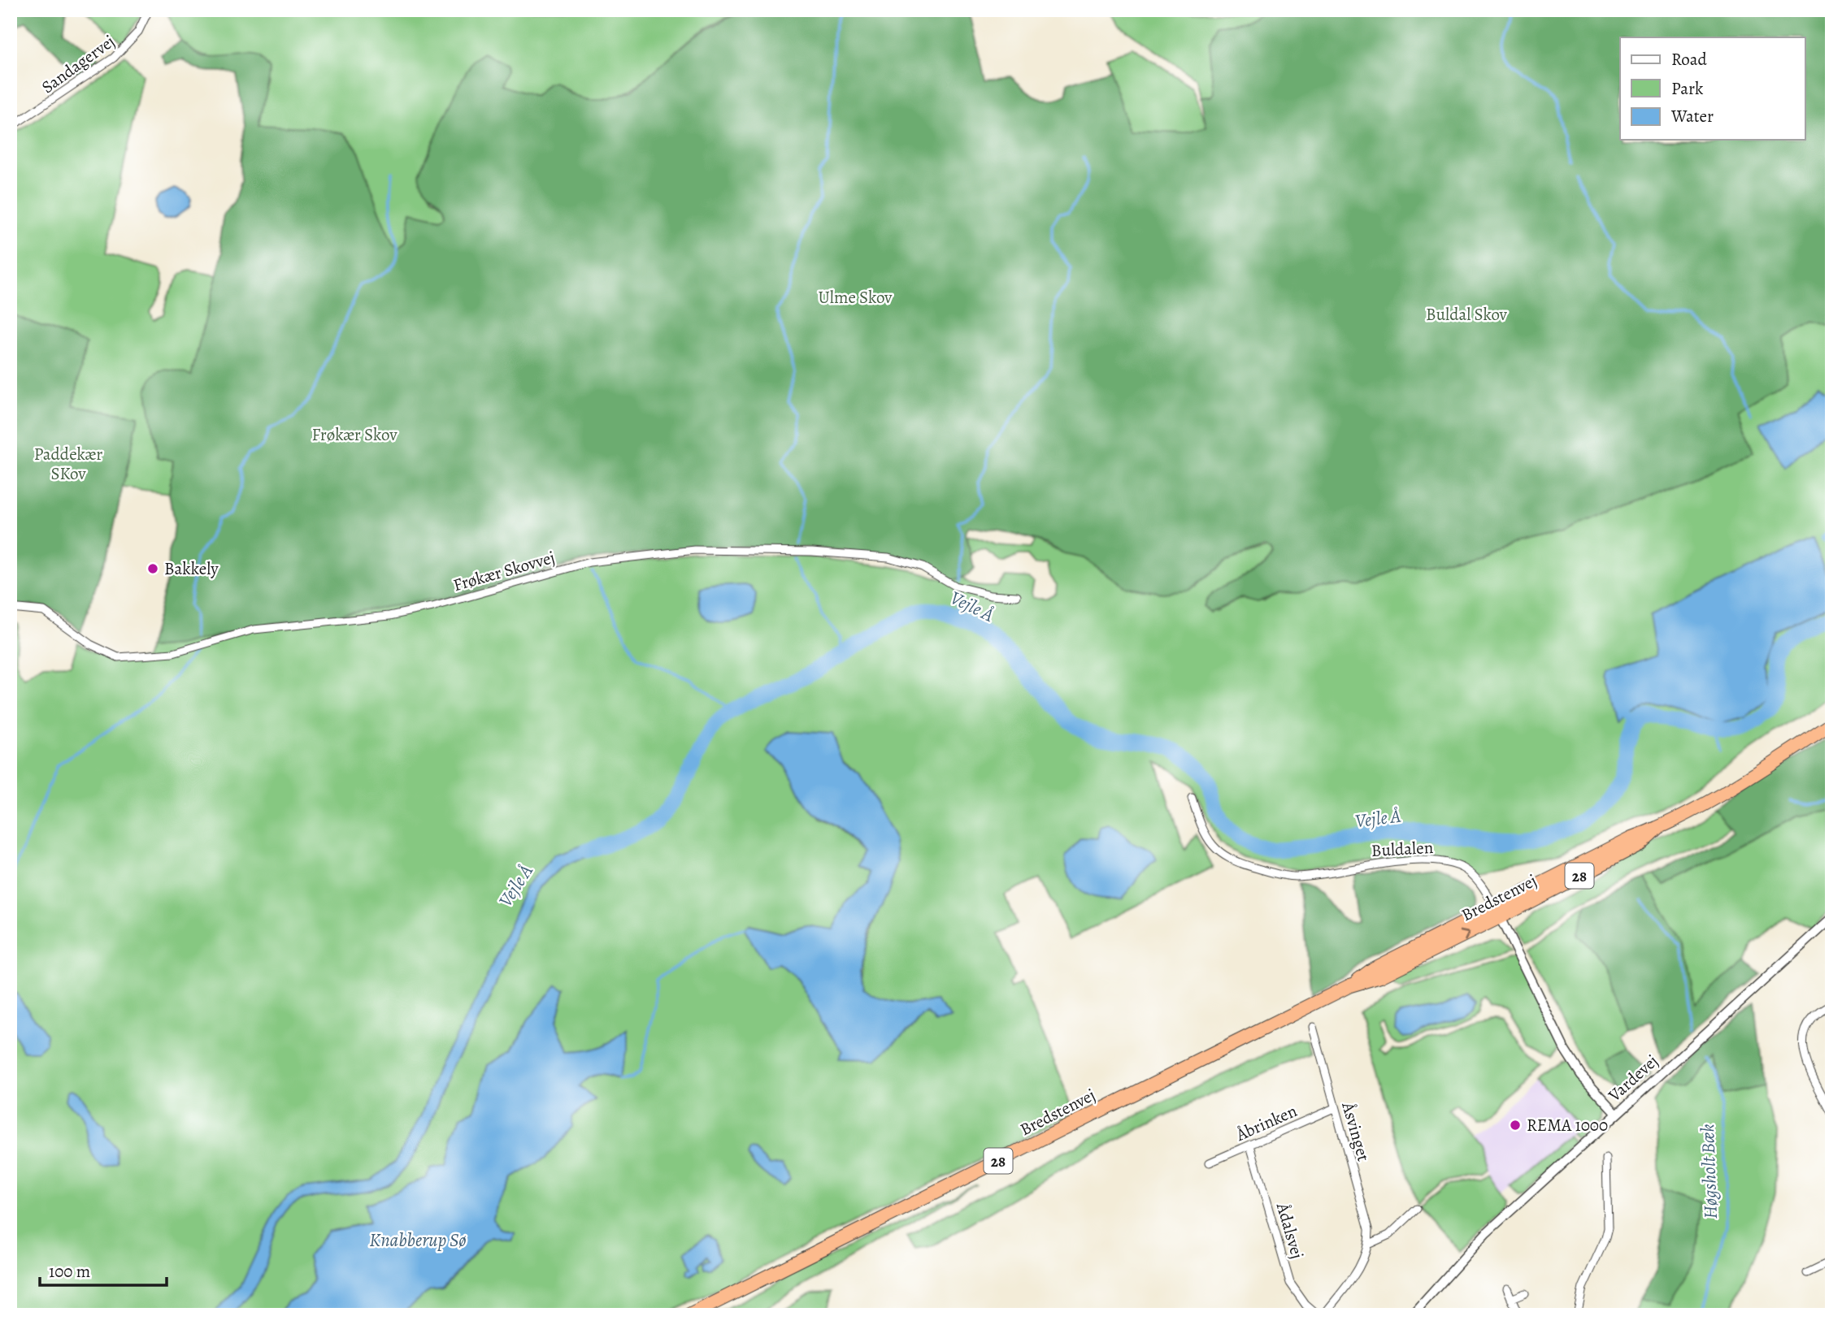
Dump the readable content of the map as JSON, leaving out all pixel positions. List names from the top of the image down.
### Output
{
  "streets": {
    "highway": ["28", "Bredstenvej"],
    "street": [
      "Sandagervej",
      "Frøkær Skovvej",
      "Buldalen",
      "Vardevej",
      "Åbrinken",
      "Åsvinget",
      "Ådalsvej"
    ]
  },
  "crossings": [
    ["Buldalen", "Bredstenvej"],
    ["Buldalen", "Vardevej"],
    ["Åbrinken", "Åsvinget"],
    ["Åbrinken", "Ådalsvej"]
  ],
  "water": ["Vejle Å", "Høgsholt Bæk", "Knabberup Sø"],
  "parks": [
    "Ulme Skov",
    "Buldal Skov",
    "Frøkær Skov",
    "Paddekær SKov"
  ],
  "places": ["Bakkely", "REMA 1000"],
  "legend": ["Road", "Park", "Water"],
  "scale_bar": "100 m"
}
